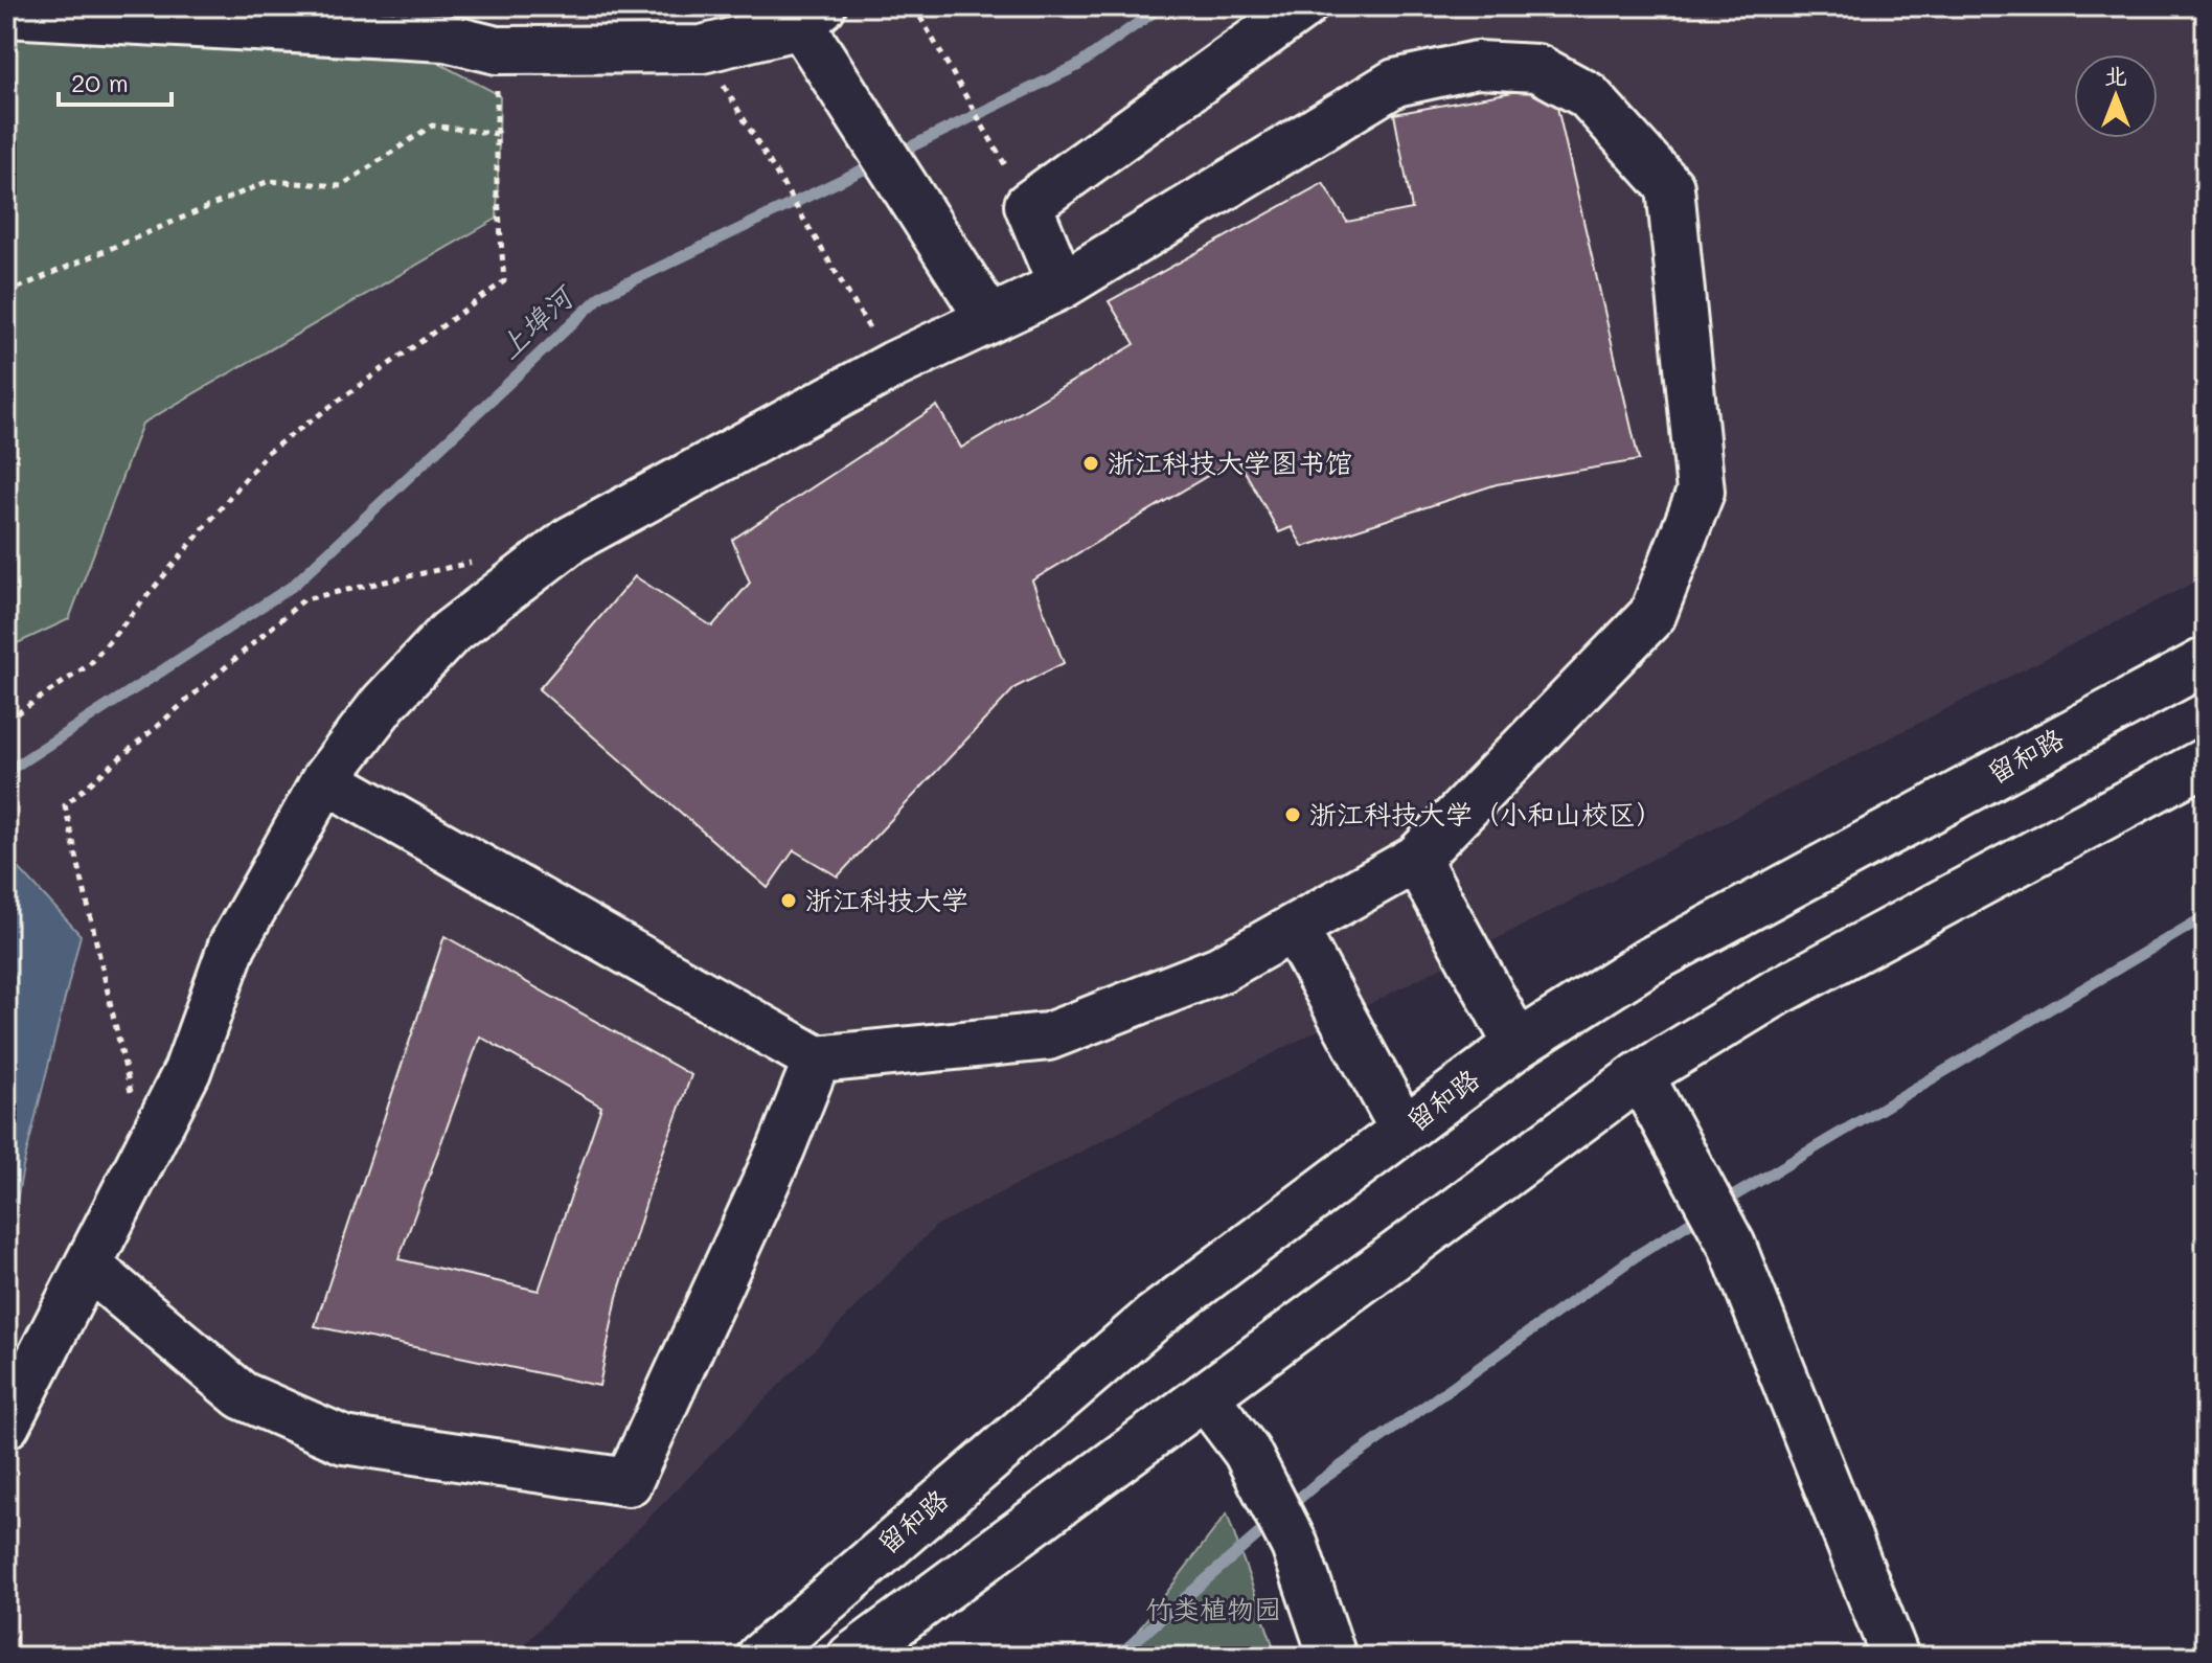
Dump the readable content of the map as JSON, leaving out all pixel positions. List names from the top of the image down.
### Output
{
  "streets": {
    "street": ["留和路"]
  },
  "water": ["上埠河"],
  "parks": ["竹类植物园"],
  "places": ["浙江科技大学图书馆", "浙江科技大学（小和山校区）", "浙江科技大学"],
  "scale_bar": "20 m",
  "north": "top"
}
